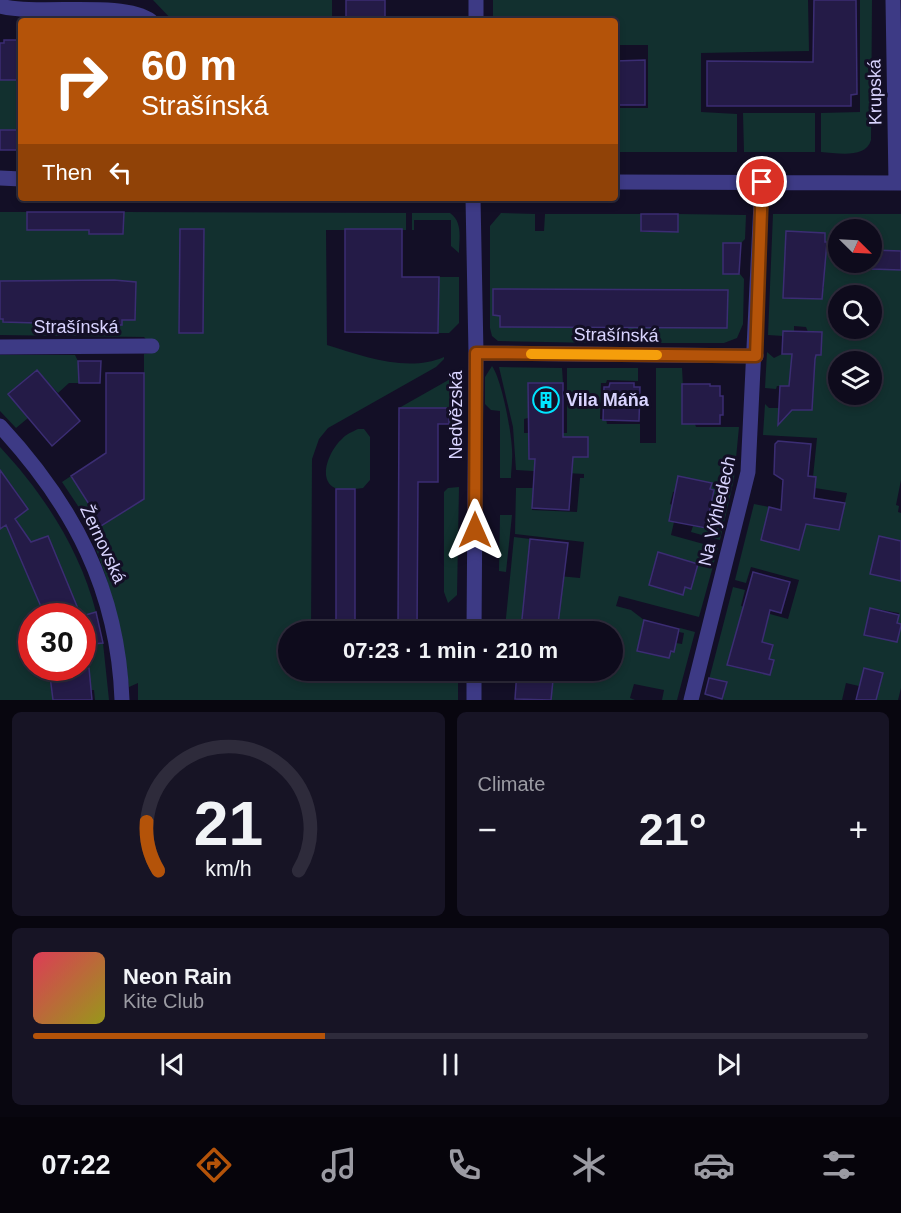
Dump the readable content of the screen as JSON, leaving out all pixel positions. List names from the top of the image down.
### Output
{
  "streets": {
    "street": [
      "Krupská",
      "Strašínská",
      "Nedvězská",
      "Na Výhledech",
      "Žernovská"
    ]
  },
  "crossings": [
    ["Strašínská", "Nedvězská"],
    ["Strašínská", "Na Výhledech"]
  ],
  "places": {
    "building": ["Vila Máňa"]
  },
  "north": "bottom right",
  "page": {
    "turn": ["60 m", "Strašínská"],
    "then": "Then",
    "limit": "30",
    "trip": "07:23 · 1 min · 210 m",
    "tile": "Climate",
    "heat": ["−", "21°", "+"],
    "song": ["Neon Rain", "Kite Club"],
    "tabs": "07:22",
    "gauge": ["21", "km/h"]
  }
}
